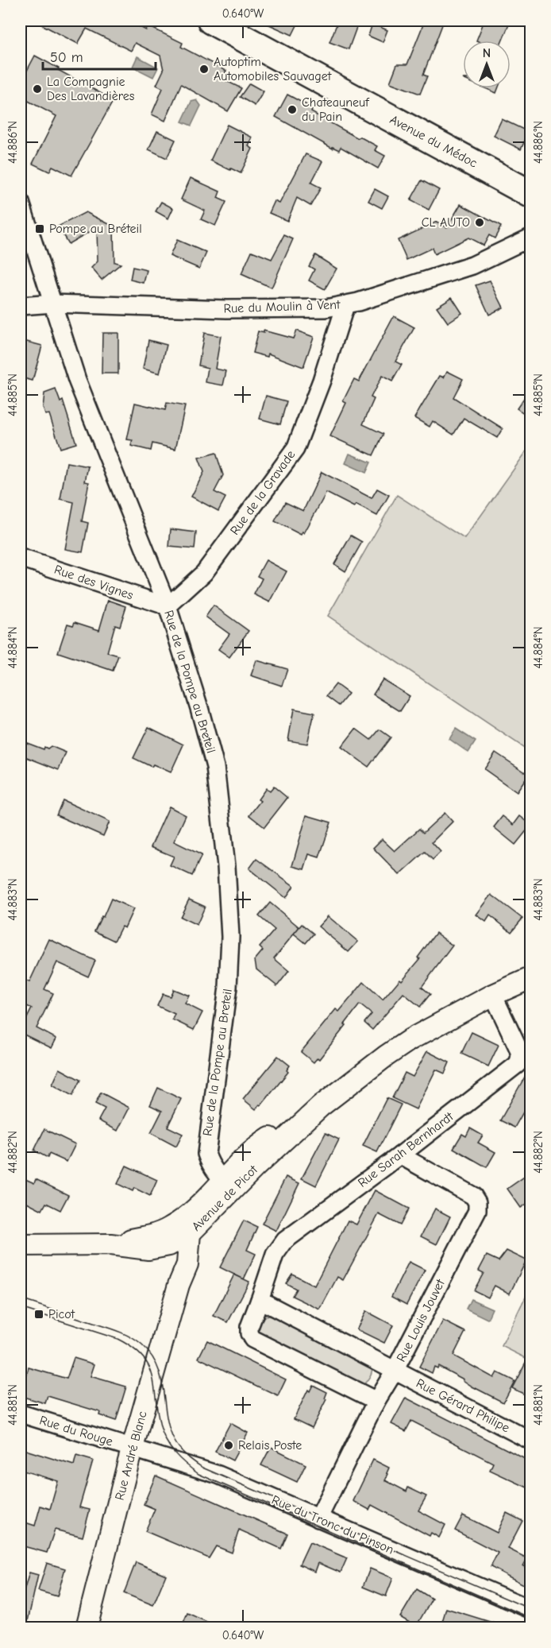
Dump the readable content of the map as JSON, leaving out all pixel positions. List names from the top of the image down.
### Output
{
  "streets": {
    "main road": ["Avenue du Médoc"],
    "street": [
      "Rue du Moulin à Vent",
      "Rue de la Gravade",
      "Rue des Vignes",
      "Rue de la Pompe au Breteil",
      "Rue Sarah Bernhardt",
      "Avenue de Picot",
      "Rue Louis Jouvet",
      "Rue Gérard Philipe",
      "Rue du Rouge",
      "Rue André Blanc",
      "Rue du Tronc du Pinson"
    ]
  },
  "crossings": [
    ["Rue du Moulin à Vent", "Rue de la Gravade"],
    ["Rue du Moulin à Vent", "Rue de la Pompe au Breteil"],
    ["Rue de la Gravade", "Rue des Vignes"],
    ["Rue de la Gravade", "Rue de la Pompe au Breteil"],
    ["Rue des Vignes", "Rue de la Pompe au Breteil"],
    ["Rue de la Pompe au Breteil", "Avenue de Picot"],
    ["Rue Sarah Bernhardt", "Avenue de Picot"],
    ["Rue Sarah Bernhardt", "Rue Louis Jouvet"],
    ["Avenue de Picot", "Rue André Blanc"],
    ["Rue Louis Jouvet", "Rue Gérard Philipe"],
    ["Rue Louis Jouvet", "Rue du Tronc du Pinson"],
    ["Rue du Rouge", "Rue André Blanc"],
    ["Rue du Rouge", "Rue du Tronc du Pinson"],
    ["Rue André Blanc", "Rue du Tronc du Pinson"]
  ],
  "places": {
    "other": [
      "Autoptim Automobiles Sauvaget",
      "La Compagnie Des Lavandières",
      "Chateauneuf du Pain",
      "CL AUTO",
      "Relais Poste"
    ],
    "transit": ["Pompe au Bréteil", "Picot"]
  },
  "scale_bar": "50 m",
  "north": "top",
  "coordinates": [
    "0.640°W",
    "44.886°N",
    "44.885°N",
    "44.884°N",
    "44.883°N",
    "44.882°N",
    "44.881°N"
  ]
}
